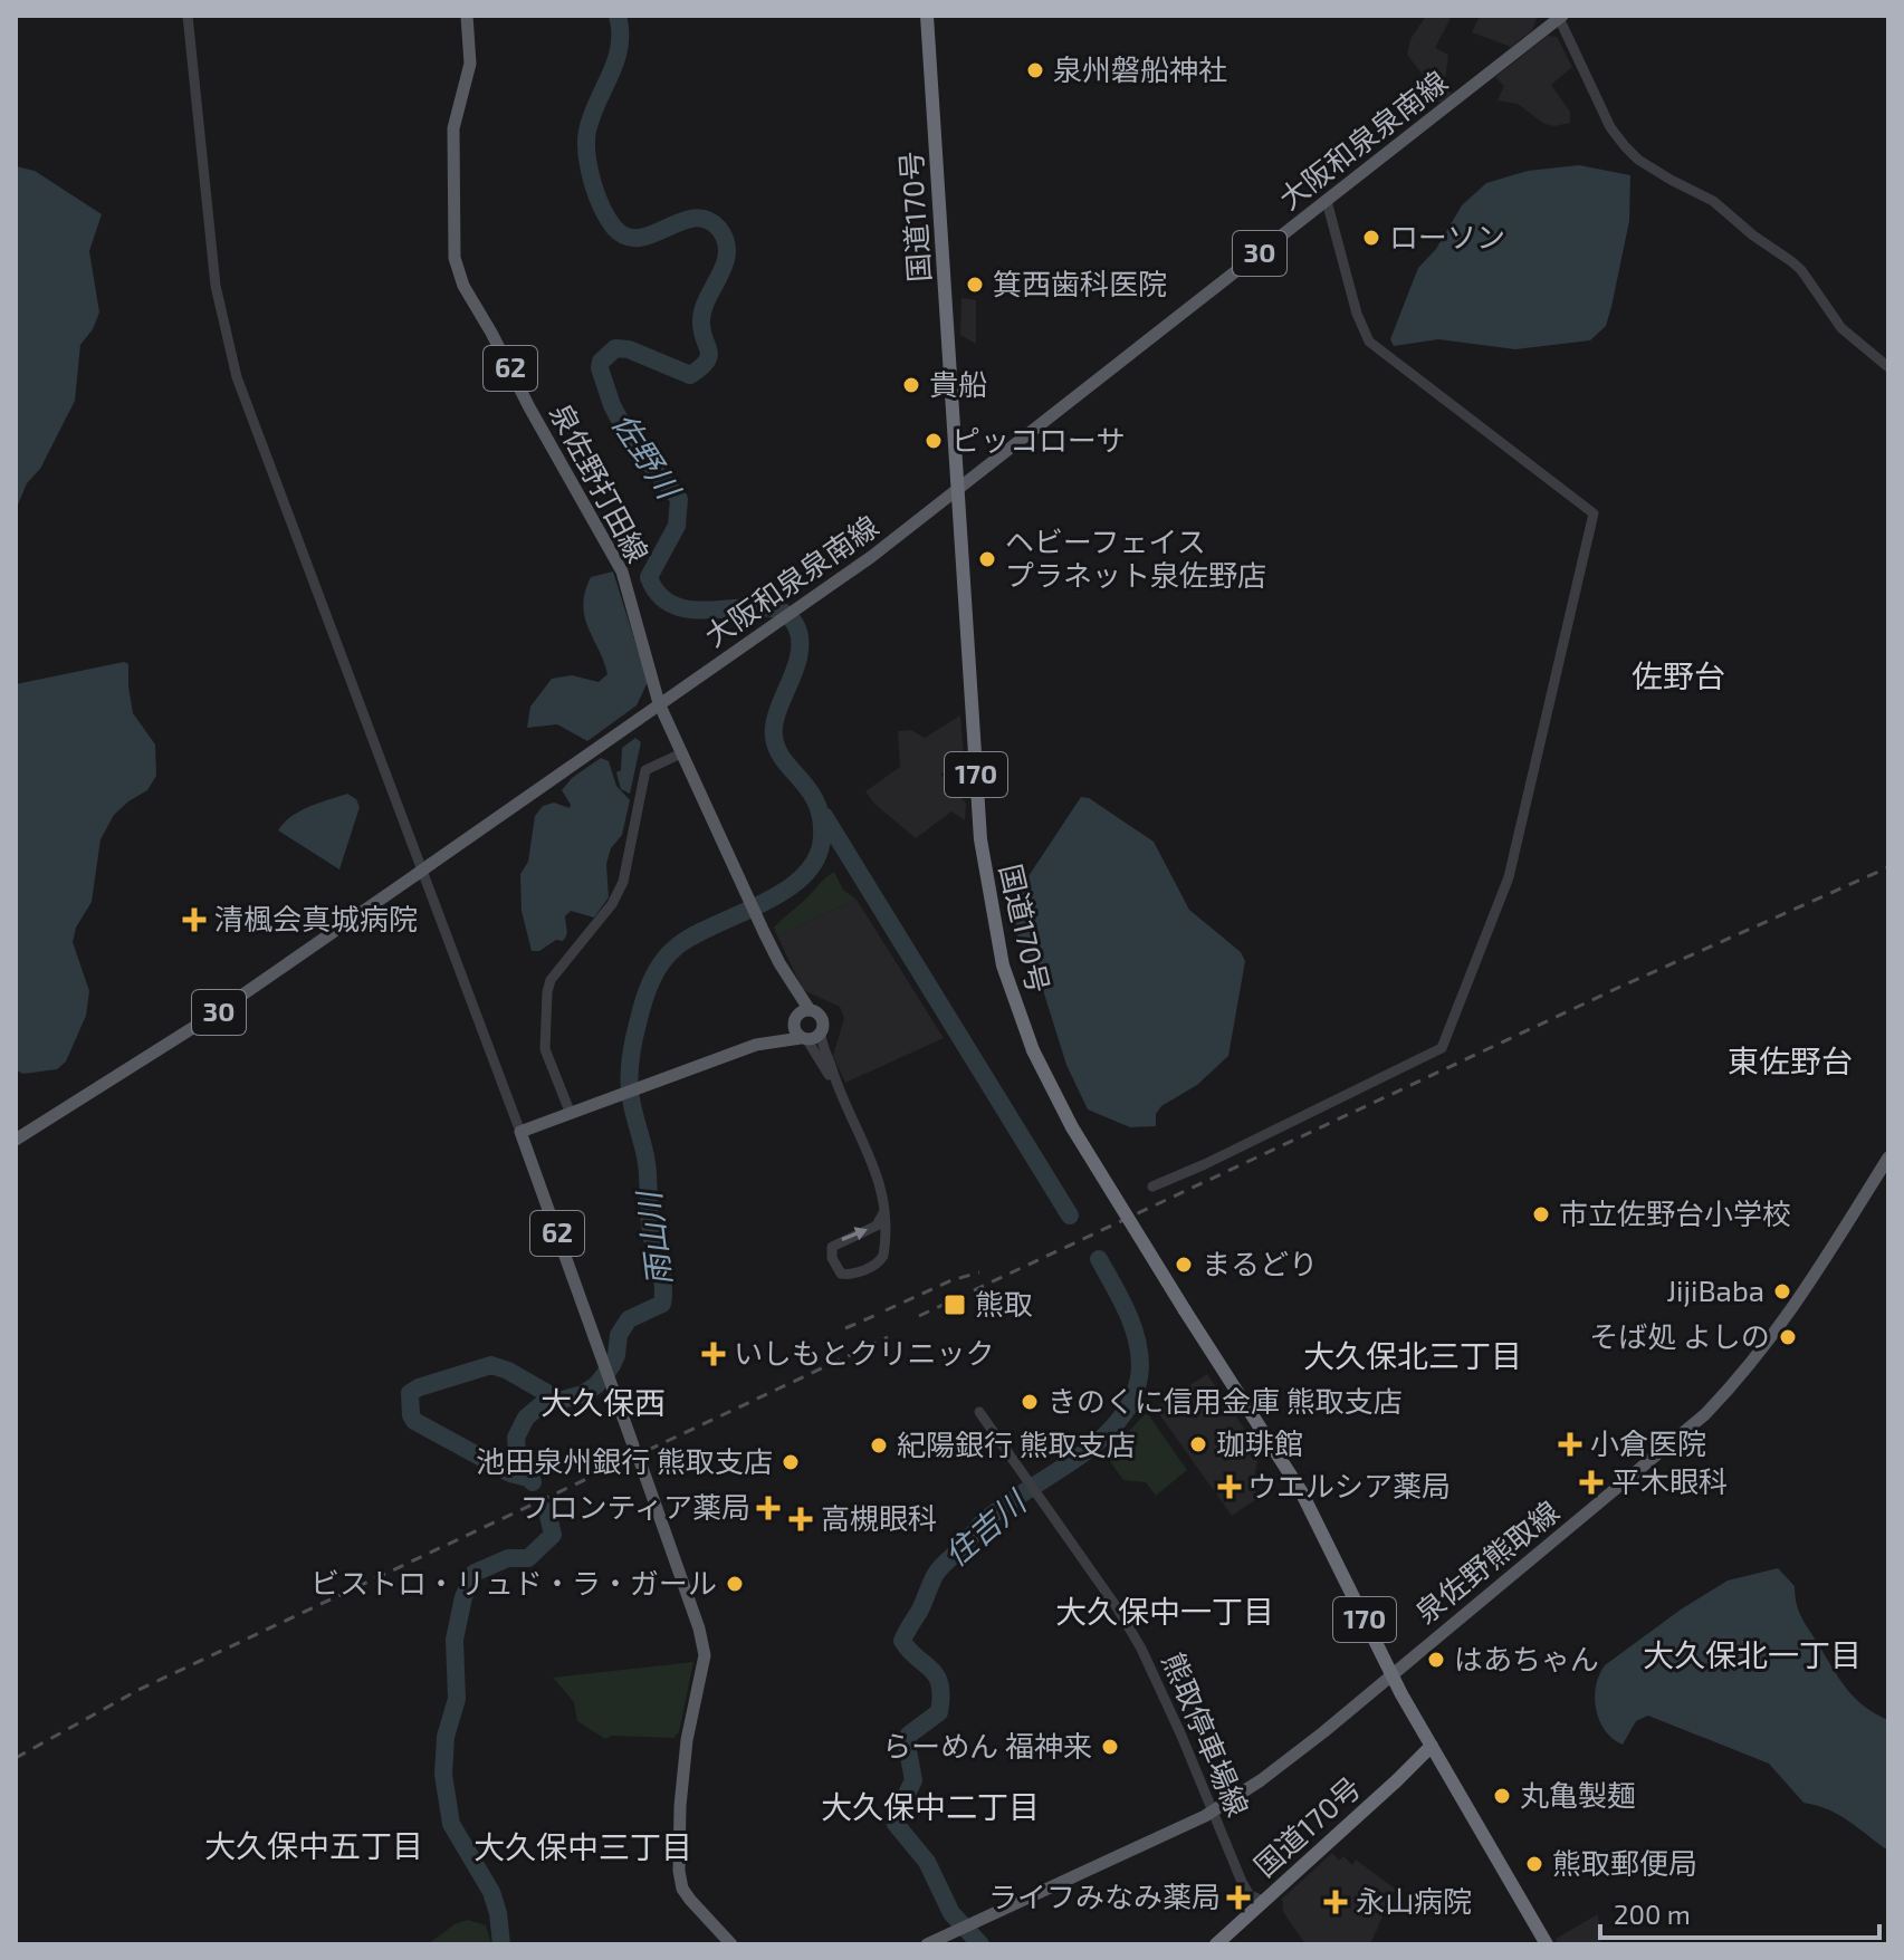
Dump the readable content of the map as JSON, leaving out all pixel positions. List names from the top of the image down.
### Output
{
  "streets": {
    "highway": ["国道170号", "170"],
    "main road": [
      "大阪和泉泉南線",
      "30",
      "62",
      "泉佐野打田線",
      "泉佐野熊取線"
    ],
    "street": ["熊取停車場線"]
  },
  "crossings": [
    ["大阪和泉泉南線", "国道170号"],
    ["大阪和泉泉南線", "泉佐野打田線"],
    ["国道170号", "泉佐野熊取線"],
    ["国道170号", "熊取停車場線"],
    ["泉佐野熊取線", "熊取停車場線"]
  ],
  "districts": [
    "佐野台",
    "東佐野台",
    "大久保北三丁目",
    "大久保西",
    "大久保中一丁目",
    "大久保北一丁目",
    "大久保中二丁目",
    "大久保中五丁目",
    "大久保中三丁目"
  ],
  "water": ["佐野川", "雨山川", "住吉川"],
  "places": {
    "other": [
      "泉州磐船神社",
      "ローソン",
      "箕西歯科医院",
      "貴船",
      "ピッコローサ",
      "ヘビーフェイス プラネット泉佐野店",
      "市立佐野台小学校",
      "まるどり",
      "JijiBaba",
      "そば処 よしの",
      "きのくに信用金庫 熊取支店",
      "珈琲館",
      "紀陽銀行 熊取支店",
      "池田泉州銀行 熊取支店",
      "ビストロ・リュド・ラ・ガール",
      "はあちゃん",
      "らーめん 福神来",
      "丸亀製麺",
      "熊取郵便局"
    ],
    "health": [
      "清楓会真城病院",
      "いしもとクリニック",
      "小倉医院",
      "平木眼科",
      "ウエルシア薬局",
      "フロンティア薬局",
      "高槻眼科",
      "ライフみなみ薬局",
      "永山病院"
    ],
    "transit": ["熊取"]
  },
  "scale_bar": "200 m"
}
